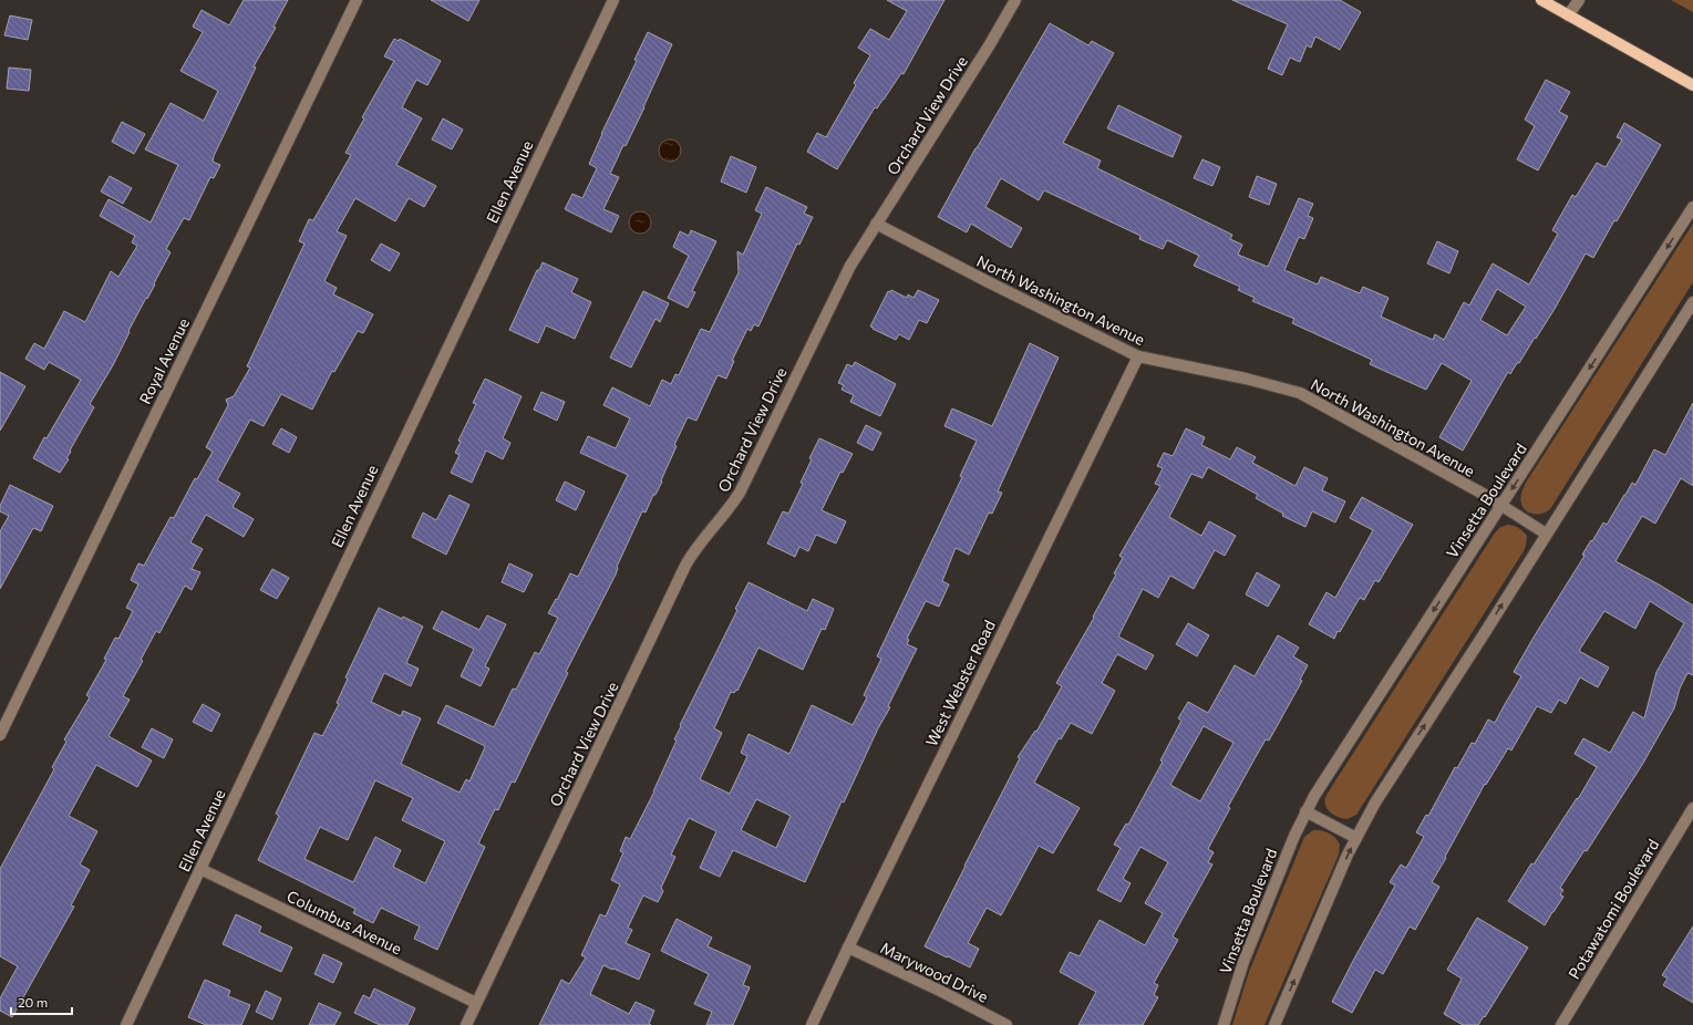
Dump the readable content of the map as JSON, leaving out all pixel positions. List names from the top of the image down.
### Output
{
  "streets": {
    "street": [
      "Orchard View Drive",
      "Ellen Avenue",
      "North Washington Avenue",
      "Royal Avenue",
      "Vinsetta Boulevard",
      "West Webster Road",
      "Potawatomi Boulevard",
      "Columbus Avenue",
      "Marywood Drive"
    ]
  },
  "crossings": [
    ["Orchard View Drive", "North Washington Avenue"],
    ["Orchard View Drive", "Columbus Avenue"],
    ["Ellen Avenue", "Columbus Avenue"],
    ["North Washington Avenue", "Vinsetta Boulevard"],
    ["North Washington Avenue", "West Webster Road"],
    ["West Webster Road", "Marywood Drive"]
  ],
  "scale_bar": "20 m"
}
